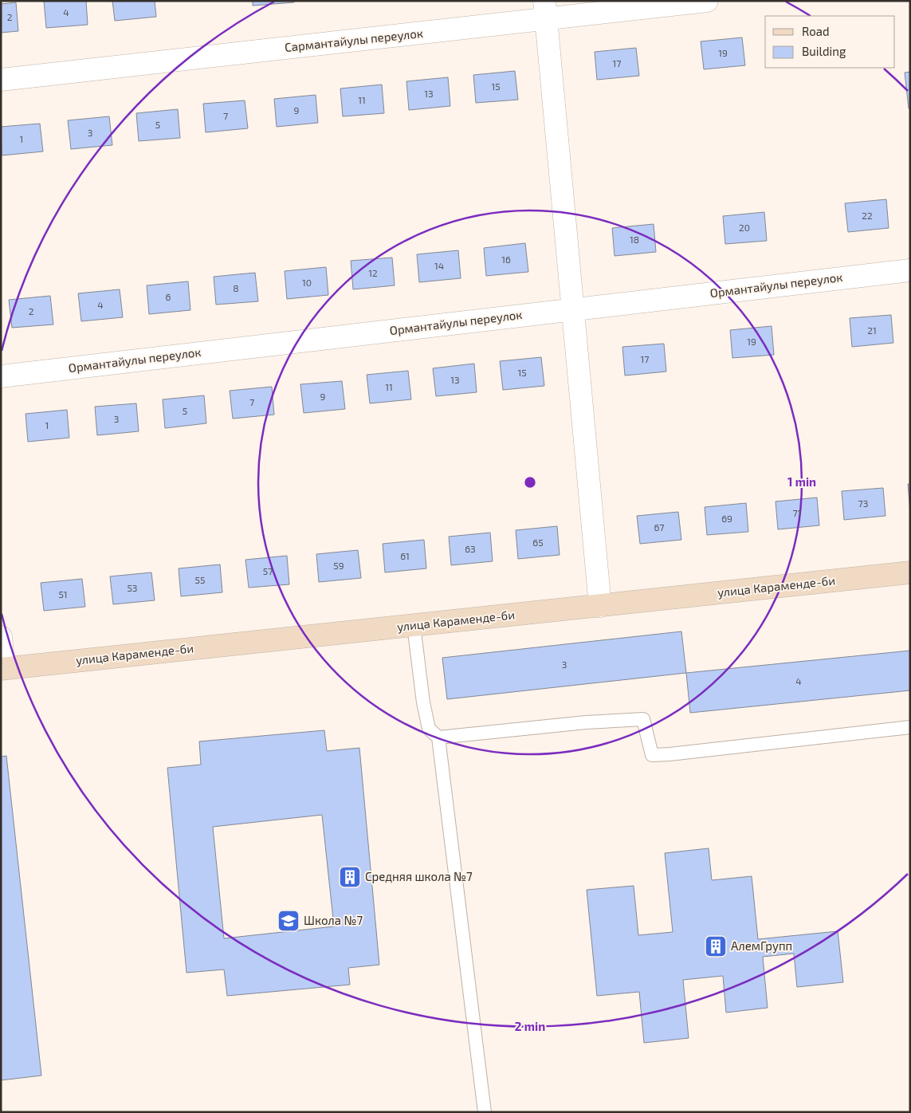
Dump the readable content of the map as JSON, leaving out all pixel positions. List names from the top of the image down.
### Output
{
  "streets": {
    "street": ["Сармантайулы переулок", "Ормантайулы переулок", "улица Караменде-би"]
  },
  "places": {
    "building": ["Средняя школа №7", "АлемГрупп"],
    "school or university": ["Школа №7"]
  },
  "house_numbers": [
    "4",
    "2",
    "19",
    "17",
    "15",
    "13",
    "11",
    "9",
    "7",
    "5",
    "3",
    "1",
    "22",
    "20",
    "18",
    "16",
    "14",
    "12",
    "10",
    "8",
    "6",
    "4",
    "2",
    "21",
    "19",
    "17",
    "15",
    "13",
    "11",
    "9",
    "7",
    "5",
    "3",
    "1",
    "73",
    "71",
    "69",
    "67",
    "65",
    "63",
    "61",
    "59",
    "57",
    "55",
    "53",
    "51",
    "3",
    "4"
  ],
  "legend": ["Road", "Building"],
  "rings": ["1 min", "2 min"]
}
